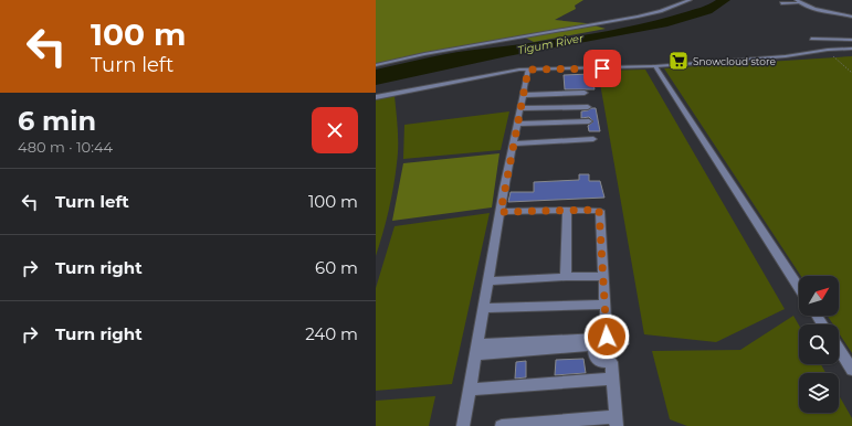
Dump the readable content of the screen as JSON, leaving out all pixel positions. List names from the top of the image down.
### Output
{
  "water": ["Tigum River"],
  "places": {
    "supermarket": ["Snowcloud store"]
  },
  "north": "top right",
  "page": {
    "turn": ["100 m", "Turn left"],
    "heading": ["6 min", "480 m · 10:44"],
    "list": [
      {
        "name": "Turn left",
        "value": "100 m"
      },
      {
        "name": "Turn right",
        "value": "60 m"
      },
      {
        "name": "Turn right",
        "value": "240 m"
      }
    ]
  }
}
